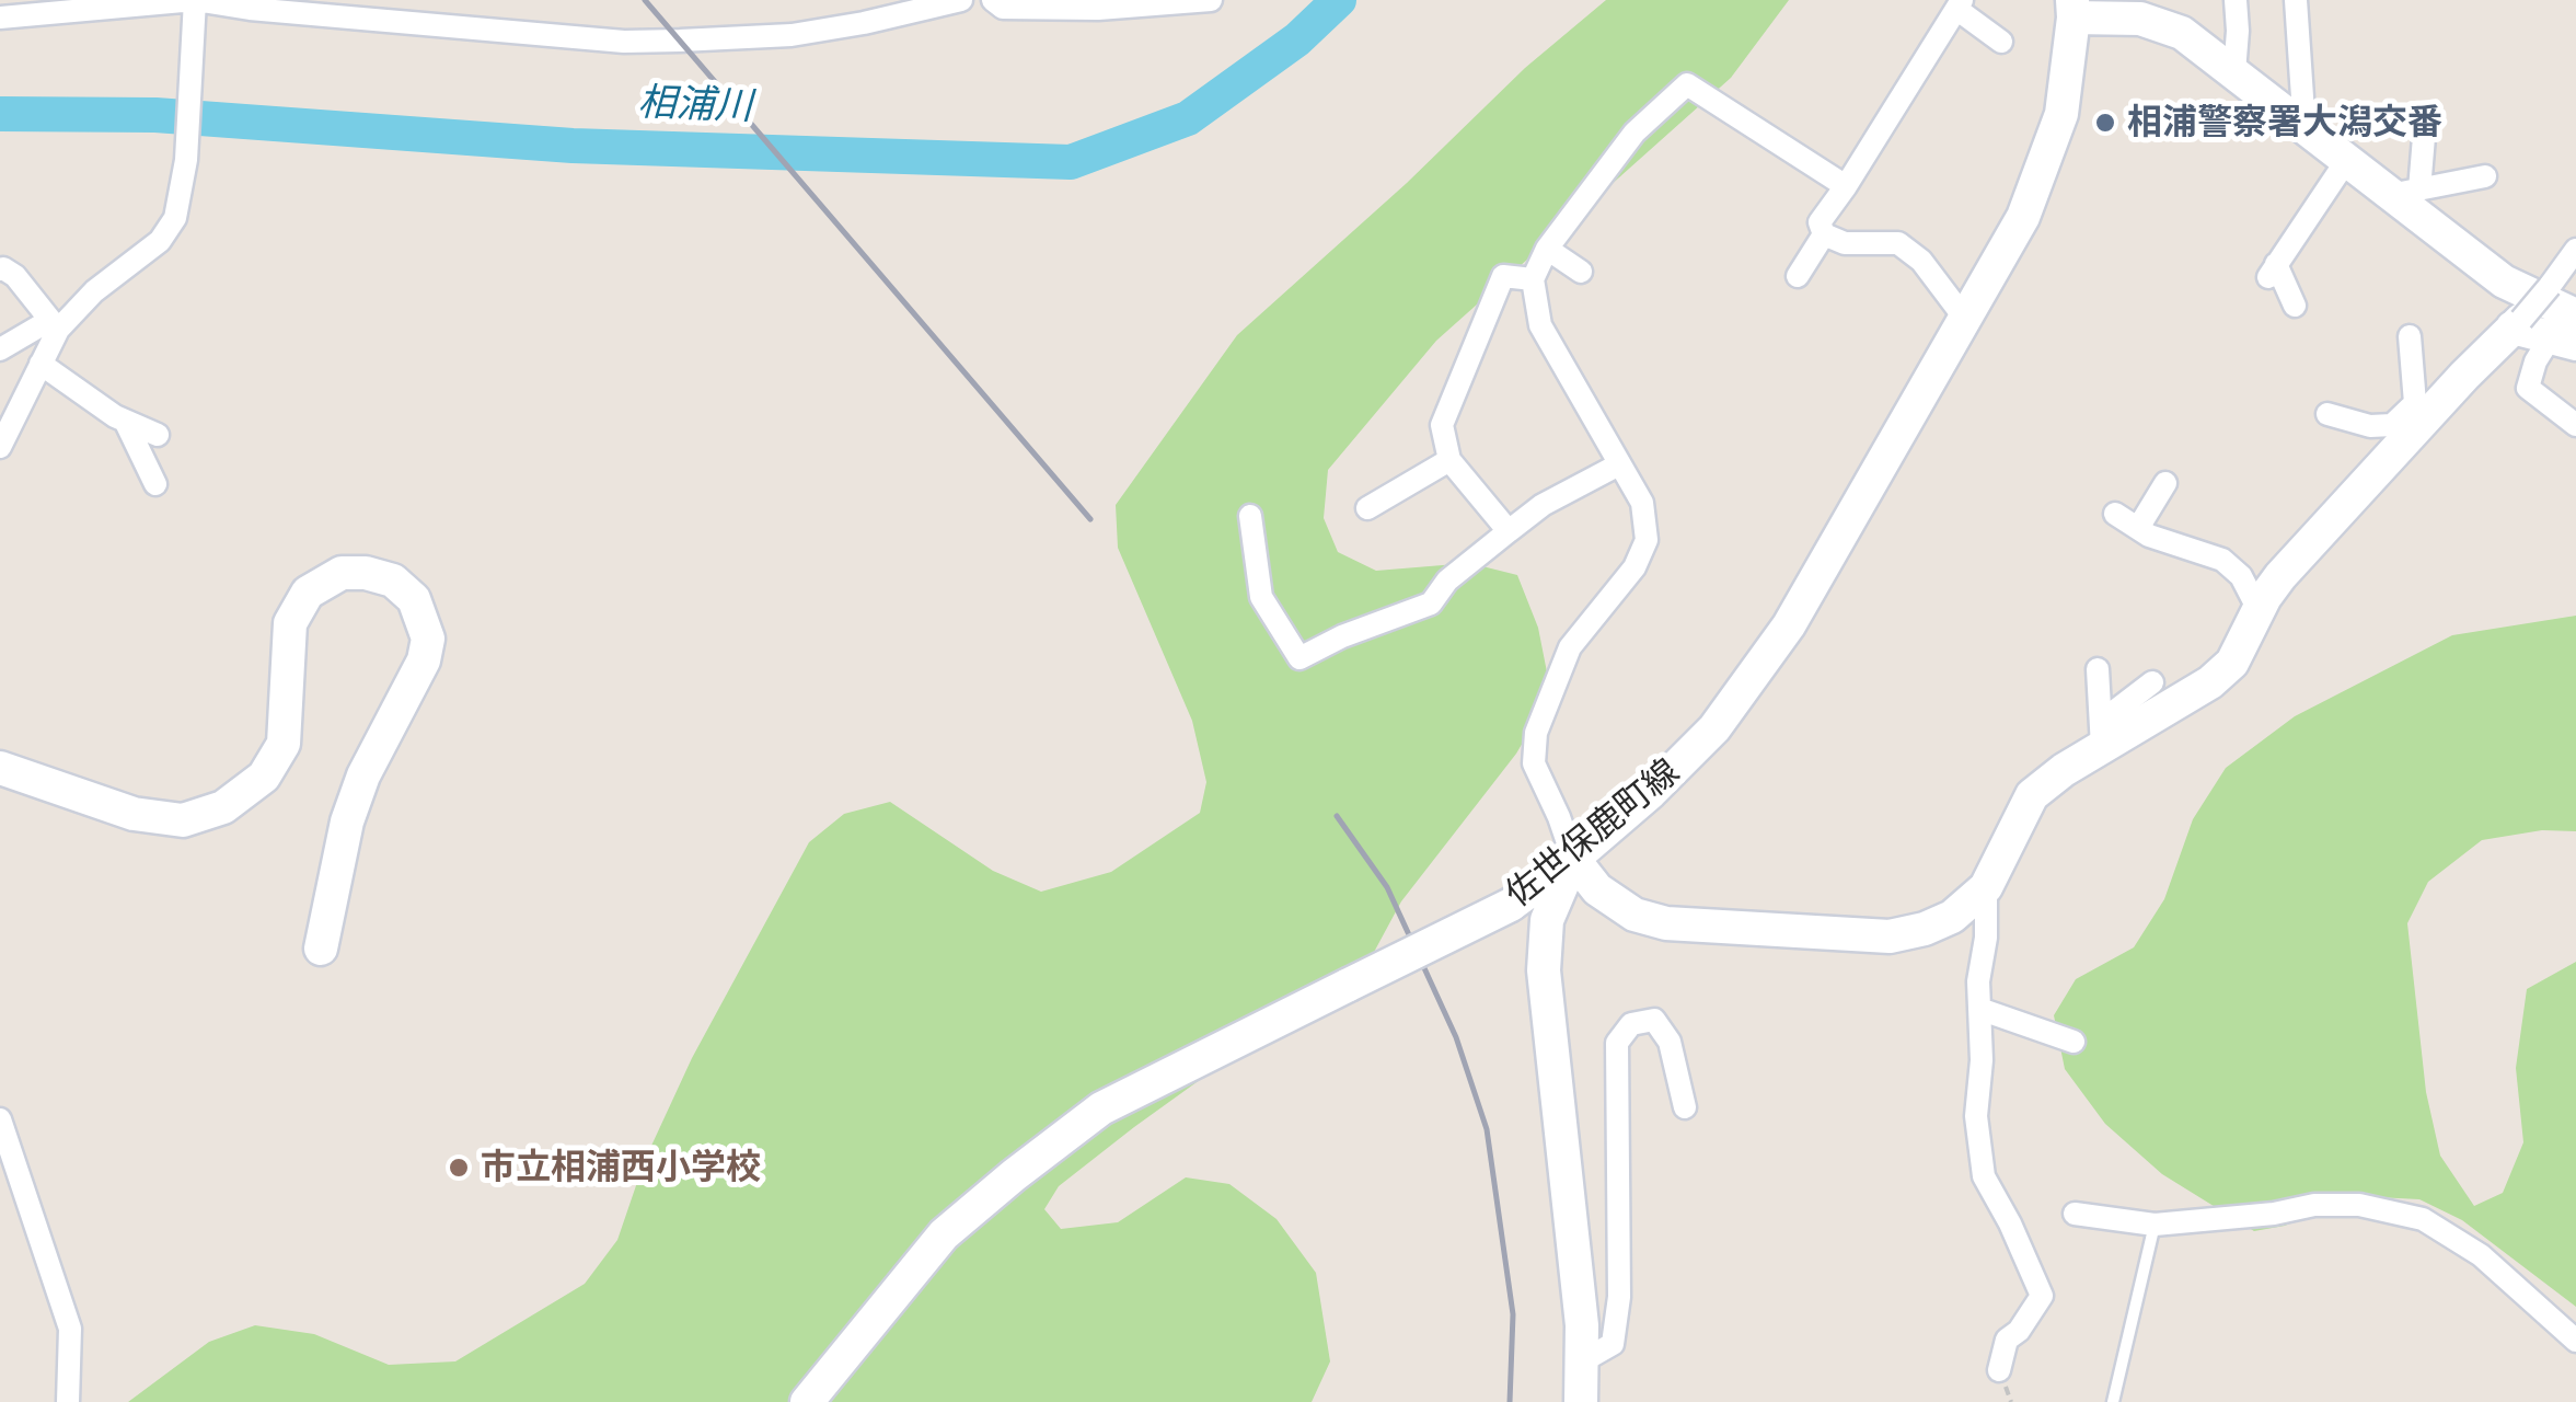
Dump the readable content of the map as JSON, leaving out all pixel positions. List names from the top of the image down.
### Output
{
  "streets": {
    "street": ["佐世保鹿町線"]
  },
  "water": ["相浦川"],
  "places": ["相浦警察署大潟交番", "市立相浦西小学校"]
}
